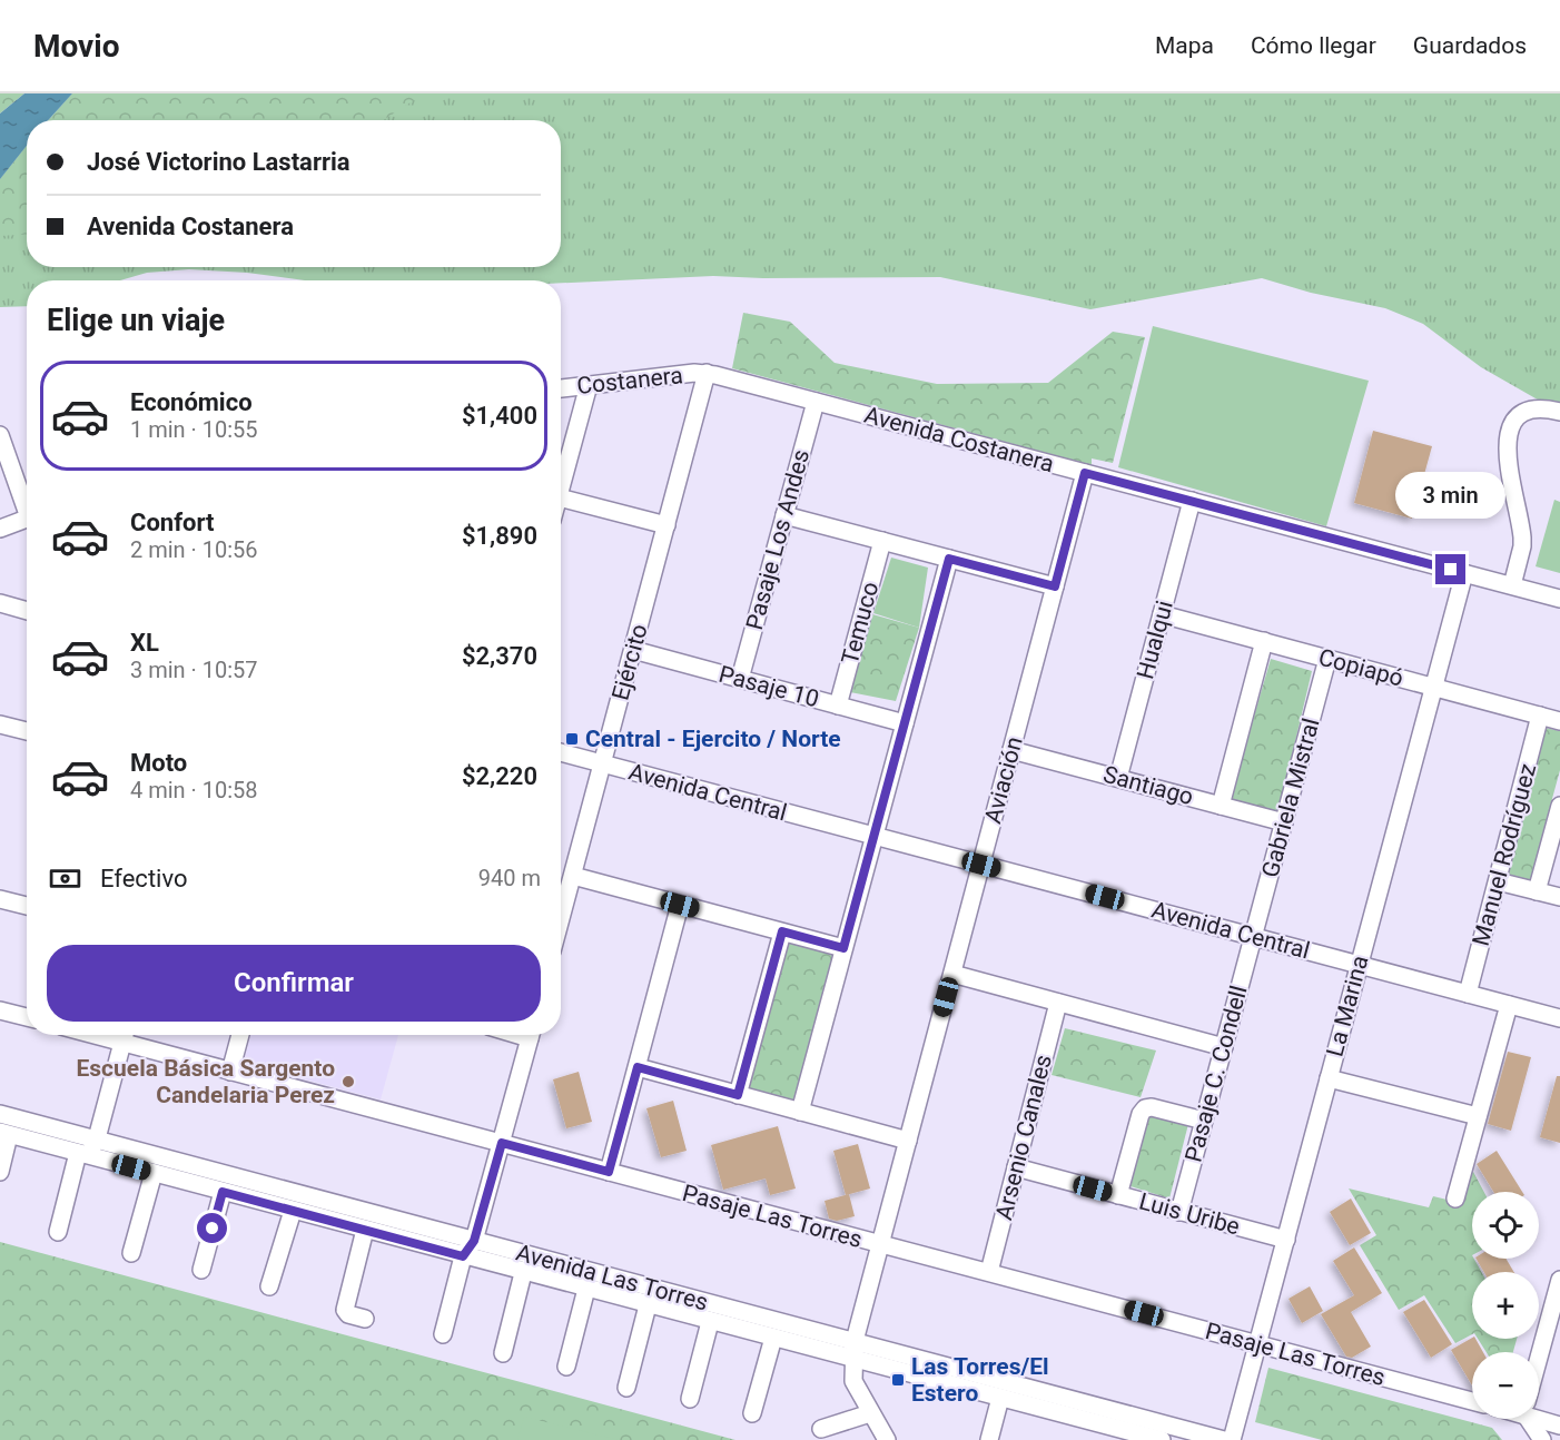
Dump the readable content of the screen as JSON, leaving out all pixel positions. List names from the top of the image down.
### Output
{
  "streets": {
    "street": [
      "Costanera",
      "Avenida Costanera",
      "Pasaje Los Andes",
      "Temuco",
      "Hualqui",
      "Ejército",
      "Copiapó",
      "Pasaje 10",
      "Aviación",
      "Santiago",
      "Avenida Central",
      "Gabriela Mistral",
      "Manuel Rodríguez",
      "La Marina",
      "Pasaje C. Condell",
      "Arsenio Canales",
      "Luis Uribe",
      "Pasaje Las Torres",
      "Avenida Las Torres"
    ]
  },
  "crossings": [
    ["Costanera", "Avenida Costanera"],
    ["Costanera", "Ejército"],
    ["Avenida Costanera", "Pasaje Los Andes"],
    ["Avenida Costanera", "Hualqui"],
    ["Avenida Costanera", "Ejército"],
    ["Avenida Costanera", "Aviación"],
    ["Avenida Costanera", "La Marina"],
    ["Pasaje Los Andes", "Pasaje 10"],
    ["Temuco", "Pasaje 10"],
    ["Hualqui", "Copiapó"],
    ["Hualqui", "Santiago"],
    ["Ejército", "Pasaje 10"],
    ["Ejército", "Avenida Central"],
    ["Copiapó", "Gabriela Mistral"],
    ["Copiapó", "Manuel Rodríguez"],
    ["Copiapó", "La Marina"],
    ["Aviación", "Santiago"],
    ["Aviación", "Avenida Central"],
    ["Aviación", "Pasaje Las Torres"],
    ["Aviación", "Avenida Las Torres"],
    ["Santiago", "Gabriela Mistral"],
    ["Avenida Central", "Gabriela Mistral"],
    ["Avenida Central", "Manuel Rodríguez"],
    ["Avenida Central", "La Marina"],
    ["Avenida Central", "Pasaje C. Condell"],
    ["Gabriela Mistral", "Pasaje C. Condell"],
    ["La Marina", "Luis Uribe"],
    ["La Marina", "Pasaje Las Torres"],
    ["Pasaje C. Condell", "Luis Uribe"],
    ["Arsenio Canales", "Luis Uribe"],
    ["Arsenio Canales", "Pasaje Las Torres"]
  ],
  "places": {
    "transit": ["Central - Ejercito / Norte", "Las Torres/El Estero"],
    "other": ["Escuela Básica Sargento Candelaria Perez"]
  },
  "page": {
    "header": "Movio",
    "nav": ["Mapa", "Cómo llegar", "Guardados"],
    "banner": ["José Victorino Lastarria", "Avenida Costanera"],
    "heading": "Elige un viaje",
    "list": [
      {
        "name": "Económico",
        "note": "1 min · 10:55",
        "value": "$1,400"
      },
      {
        "name": "Confort",
        "note": "2 min · 10:56",
        "value": "$1,890"
      },
      {
        "name": "XL",
        "note": "3 min · 10:57",
        "value": "$2,370"
      },
      {
        "name": "Moto",
        "note": "4 min · 10:58",
        "value": "$2,220"
      }
    ],
    "bubble": "3 min",
    "pay": ["Efectivo", "940 m"],
    "buttons": "Confirmar",
    "map_buttons": ["+", "−"]
  }
}
